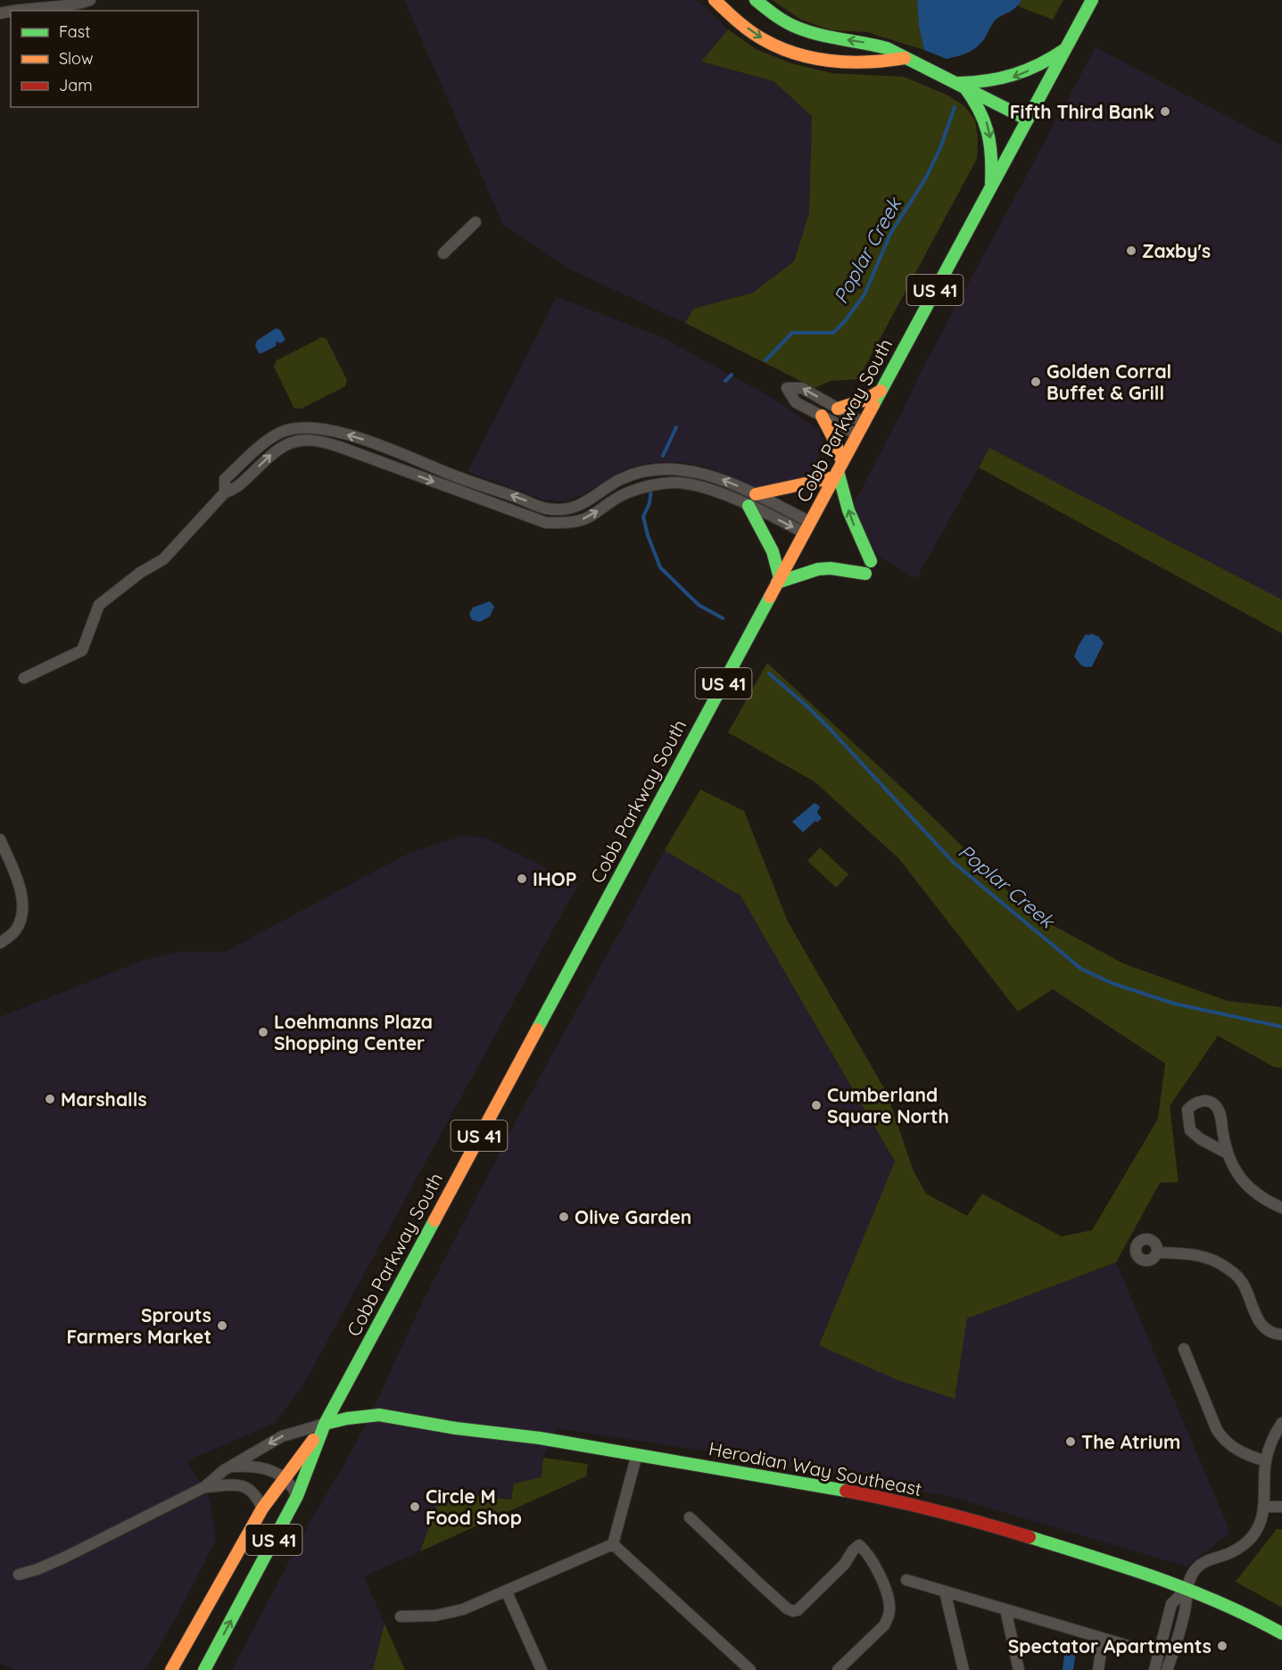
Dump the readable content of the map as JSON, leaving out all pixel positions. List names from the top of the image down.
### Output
{
  "streets": {
    "main road": ["US 41", "Cobb Parkway South", "Herodian Way Southeast"]
  },
  "crossings": [
    ["Cobb Parkway South", "Herodian Way Southeast"]
  ],
  "water": ["Poplar Creek"],
  "places": [
    "Fifth Third Bank",
    "Zaxby's",
    "Golden Corral Buffet & Grill",
    "IHOP",
    "Loehmanns Plaza Shopping Center",
    "Marshalls",
    "Cumberland Square North",
    "Olive Garden",
    "Sprouts Farmers Market",
    "The Atrium",
    "Circle M Food Shop",
    "Spectator Apartments"
  ],
  "legend": ["Fast", "Slow", "Jam"]
}
